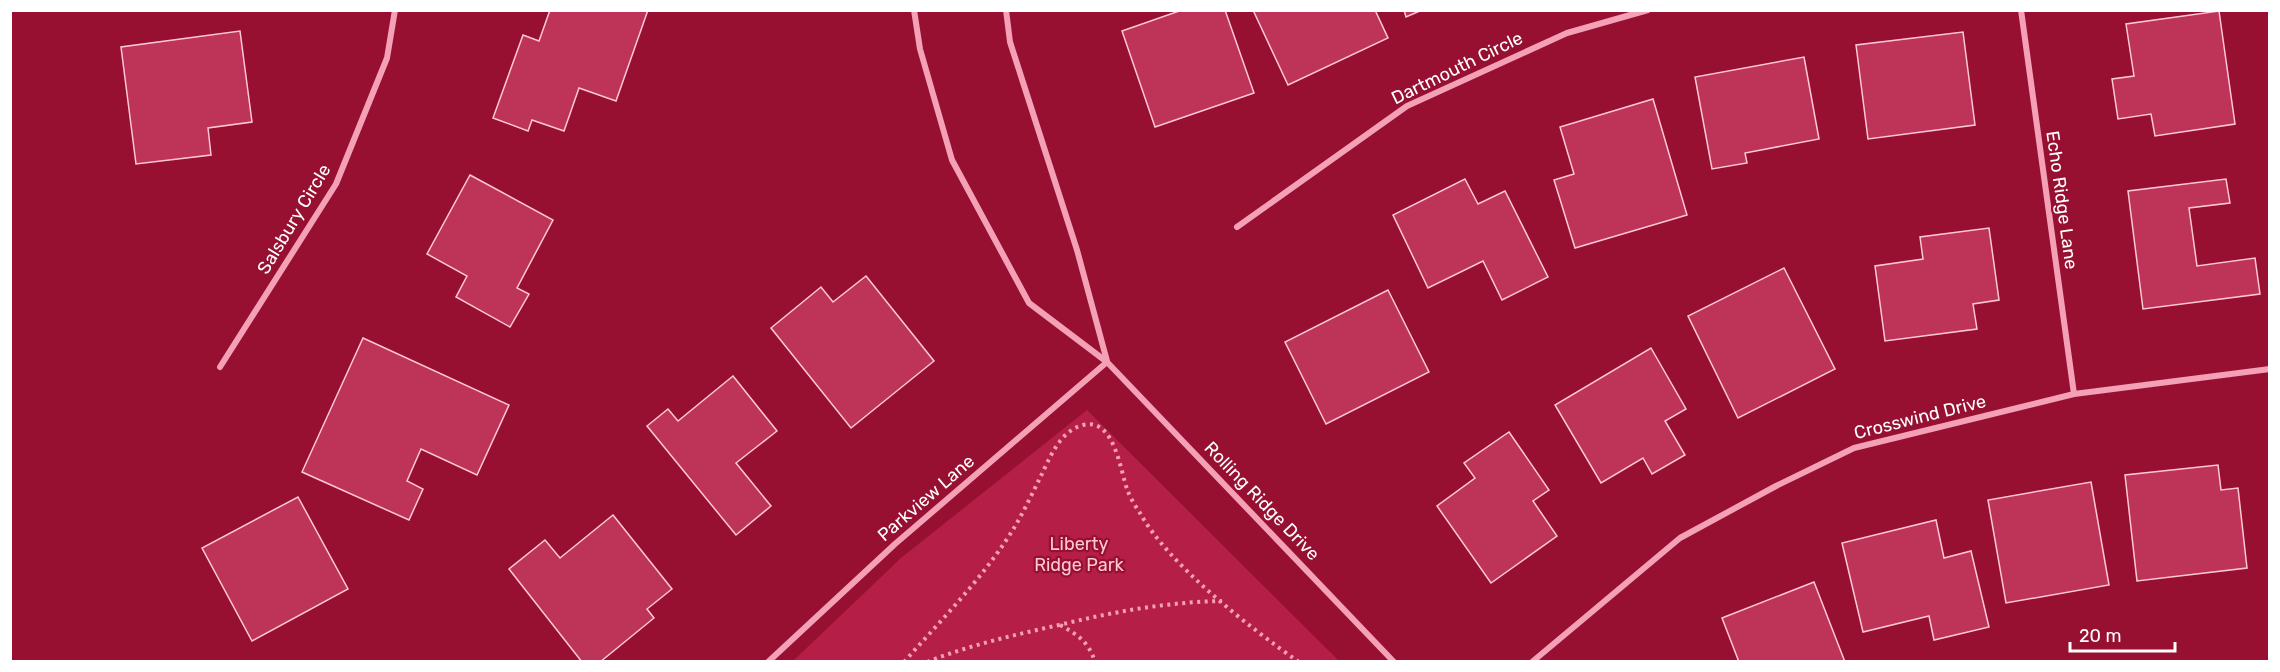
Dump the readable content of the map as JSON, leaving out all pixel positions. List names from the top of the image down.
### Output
{
  "streets": {
    "street": [
      "Dartmouth Circle",
      "Echo Ridge Lane",
      "Salsbury Circle",
      "Crosswind Drive",
      "Parkview Lane",
      "Rolling Ridge Drive"
    ]
  },
  "crossings": [
    ["Echo Ridge Lane", "Crosswind Drive"],
    ["Parkview Lane", "Rolling Ridge Drive"]
  ],
  "parks": ["Liberty Ridge Park"],
  "scale_bar": "20 m"
}
